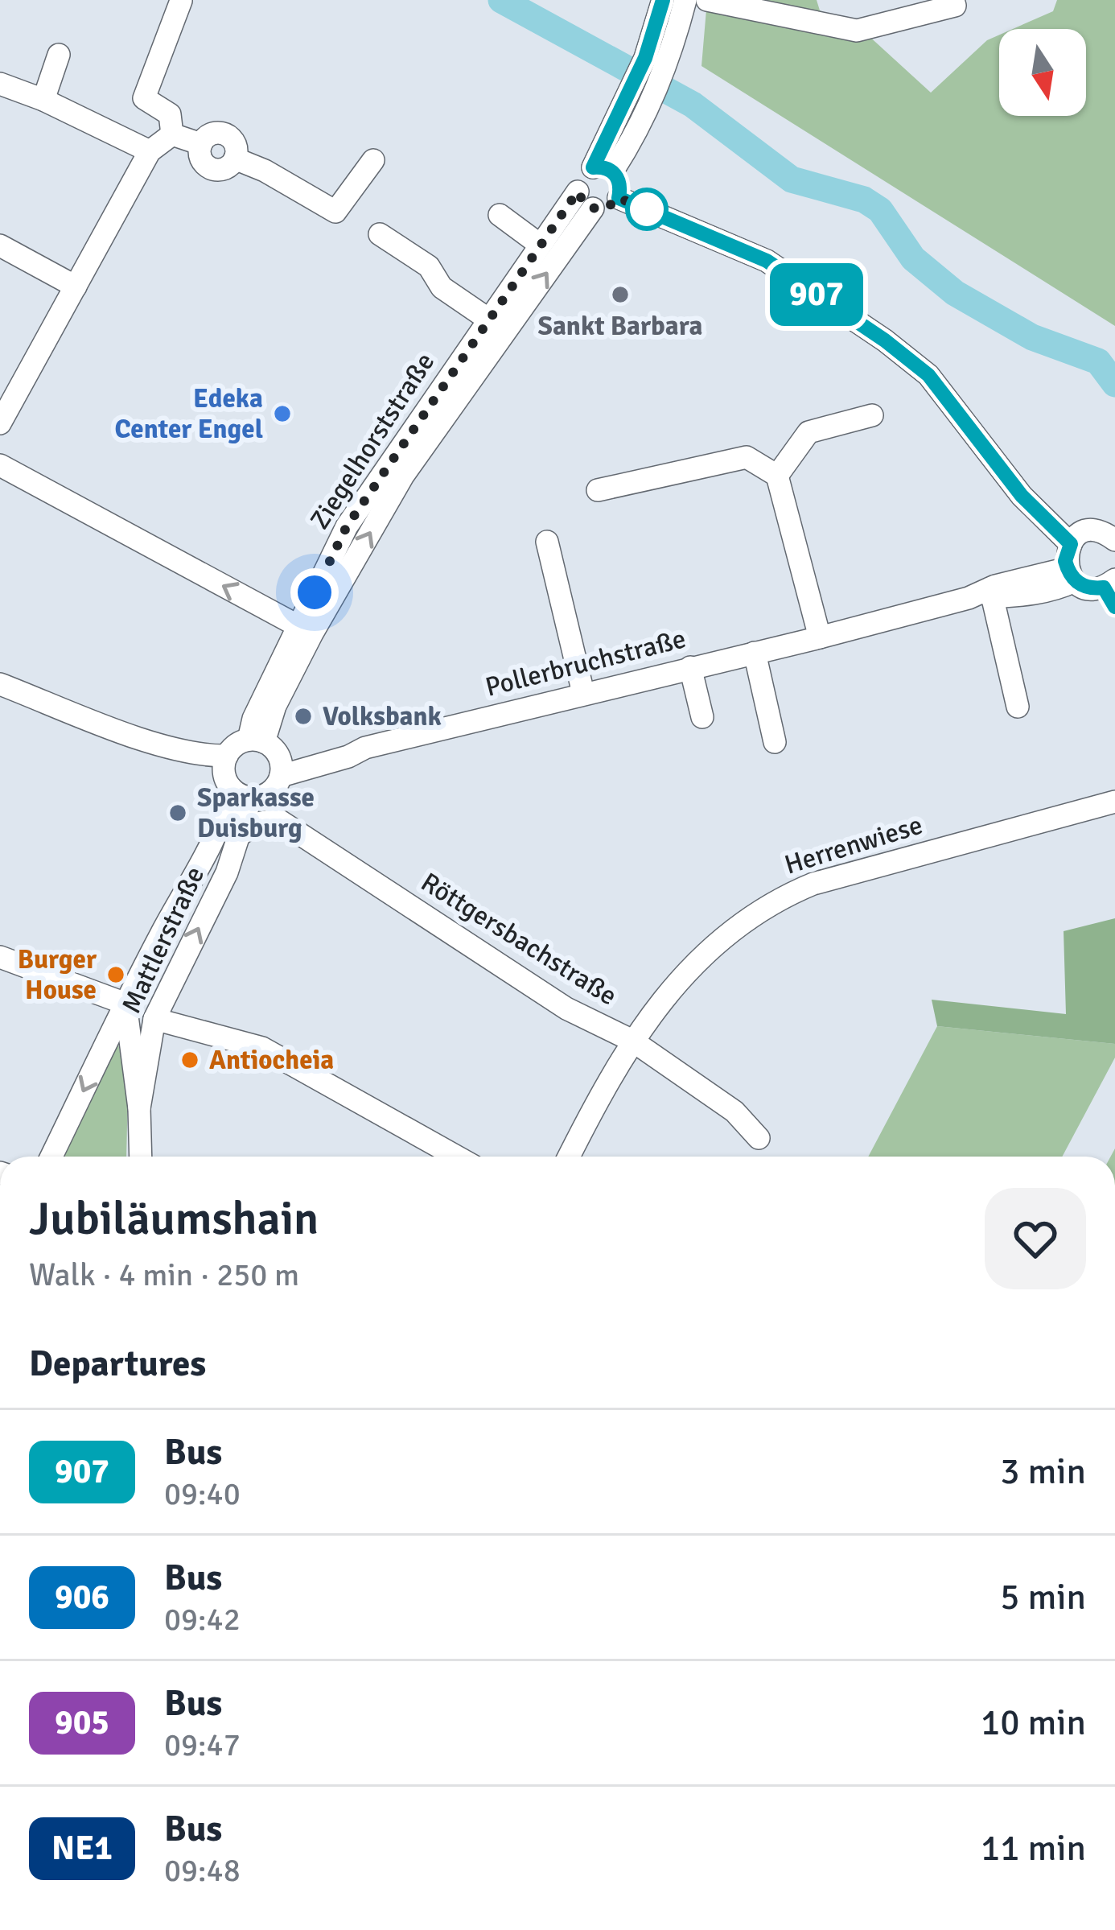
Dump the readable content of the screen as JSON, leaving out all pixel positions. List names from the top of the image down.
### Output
{
  "streets": {
    "street": [
      "Ziegelhorststraße",
      "Pollerbruchstraße",
      "Herrenwiese",
      "Röttgersbachstraße",
      "Mattlerstraße"
    ]
  },
  "crossings": [
    ["Herrenwiese", "Röttgersbachstraße"],
    ["Röttgersbachstraße", "Mattlerstraße"]
  ],
  "places": [
    "Sankt Barbara",
    "Edeka Center Engel",
    "Volksbank",
    "Sparkasse Duisburg",
    "Burger House",
    "Antiocheia"
  ],
  "lines": ["bus line 907"],
  "north": "bottom",
  "page": {
    "on_map": "907",
    "heading": [
      ["Jubiläumshain", "Walk · 4 min · 250 m"],
      "Departures"
    ],
    "list": [
      {
        "mark": "907",
        "name": "Bus",
        "note": "09:40",
        "value": "3 min"
      },
      {
        "mark": "906",
        "name": "Bus",
        "note": "09:42",
        "value": "5 min"
      },
      {
        "mark": "905",
        "name": "Bus",
        "note": "09:47",
        "value": "10 min"
      },
      {
        "mark": "NE1",
        "name": "Bus",
        "note": "09:48",
        "value": "11 min"
      }
    ]
  }
}
